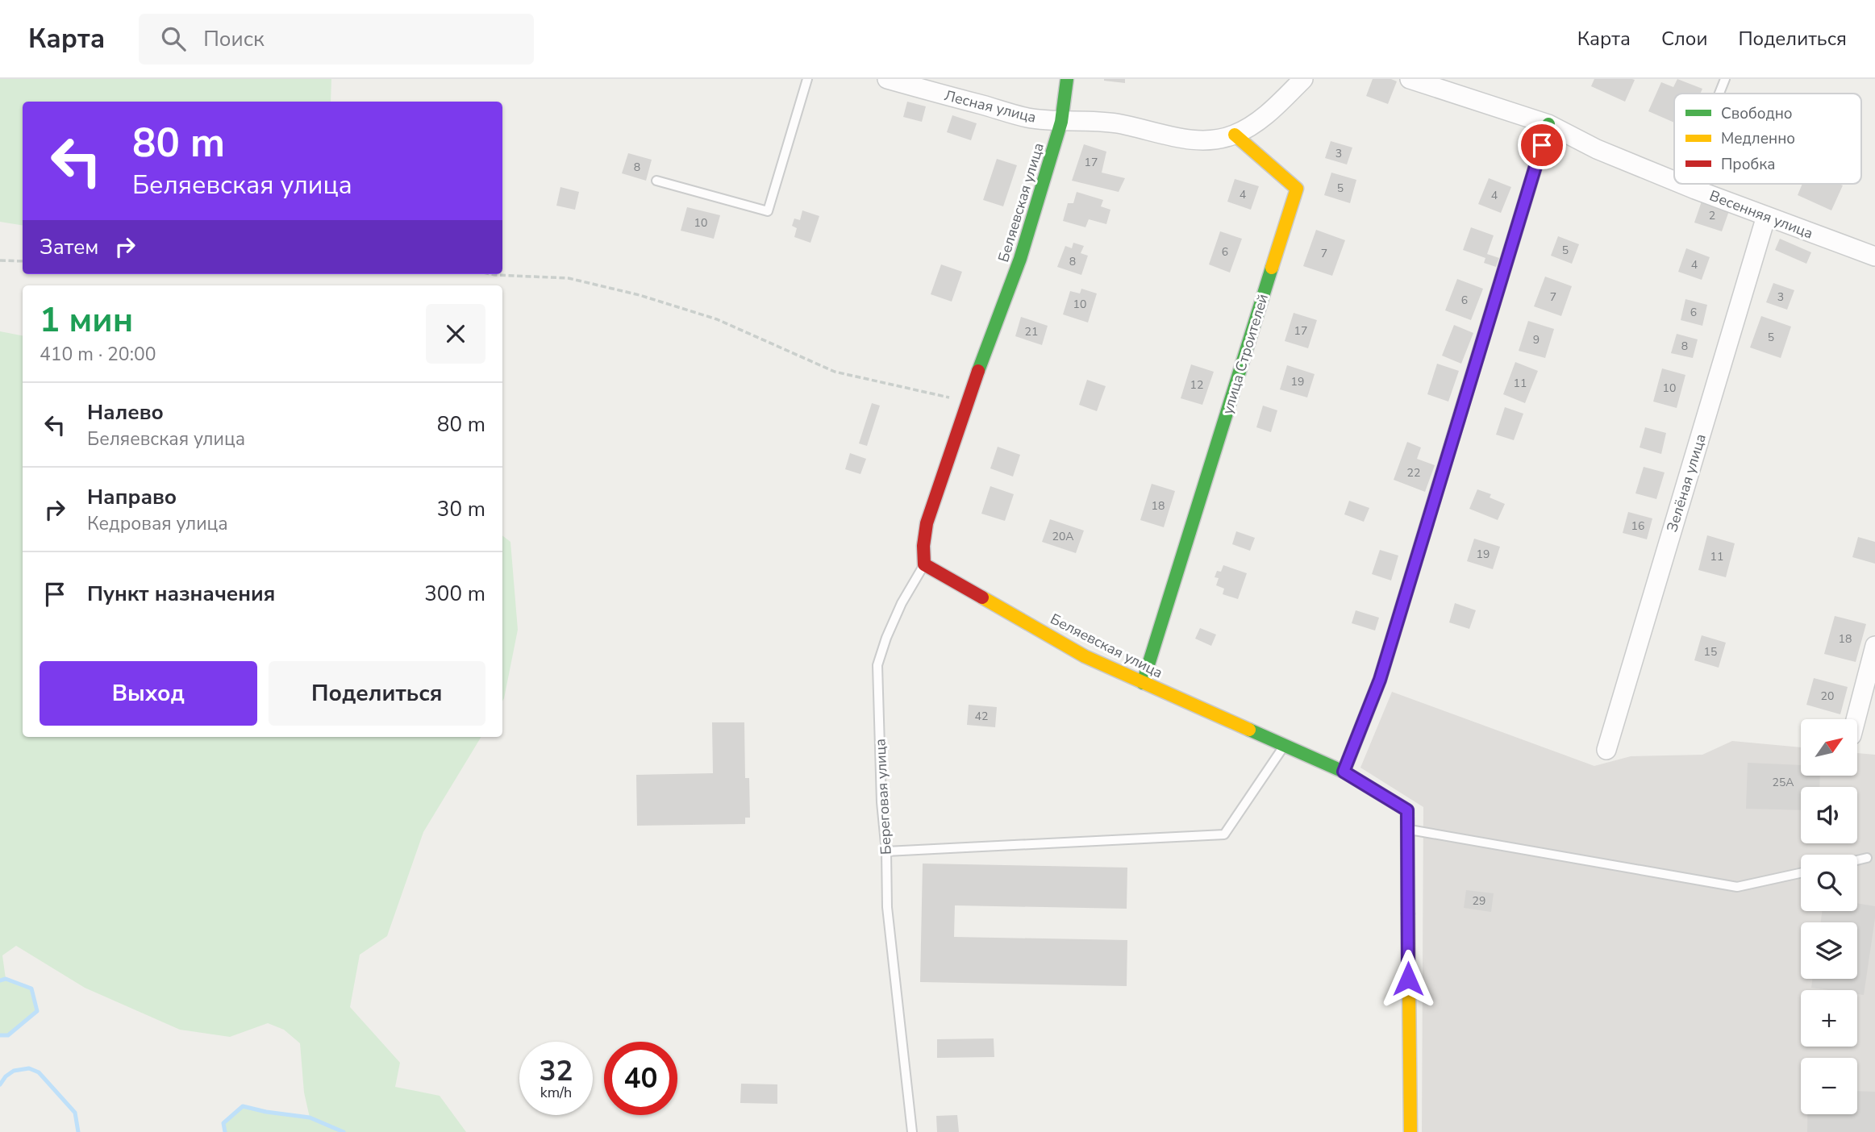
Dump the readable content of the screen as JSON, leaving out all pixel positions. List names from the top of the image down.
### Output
{
  "streets": {
    "street": [
      "Лесная улица",
      "Беляевская улица",
      "Весенняя улица",
      "улица Строителей",
      "Зелёная улица"
    ],
    "lane": ["Береговая улица"]
  },
  "crossings": [
    ["Лесная улица", "Беляевская улица"],
    ["Лесная улица", "улица Строителей"],
    ["Беляевская улица", "улица Строителей"],
    ["Беляевская улица", "Береговая улица"],
    ["Весенняя улица", "Зелёная улица"]
  ],
  "house_numbers": [
    "3",
    "17",
    "8",
    "5",
    "4",
    "4",
    "2",
    "10",
    "5",
    "6",
    "7",
    "8",
    "4",
    "7",
    "3",
    "6",
    "10",
    "6",
    "17",
    "21",
    "5",
    "9",
    "8",
    "19",
    "11",
    "12",
    "10",
    "22",
    "18",
    "16",
    "20А",
    "19",
    "11",
    "18",
    "15",
    "20",
    "42",
    "25А",
    "29"
  ],
  "legend": ["Свободно", "Медленно", "Пробка"],
  "north": "top right",
  "page": {
    "header": "Карта",
    "search": "Поиск",
    "nav": ["Карта", "Слои", "Поделиться"],
    "turn": ["80 m", "Беляевская улица"],
    "then": "Затем",
    "heading": ["1 мин", "410 m · 20:00"],
    "list": [
      {
        "name": "Налево",
        "note": "Беляевская улица",
        "value": "80 m"
      },
      {
        "name": "Направо",
        "note": "Кедровая улица",
        "value": "30 m"
      },
      {
        "name": "Пункт назначения",
        "value": "300 m"
      }
    ],
    "buttons": ["Выход", "Поделиться"],
    "map_buttons": ["+", "−"],
    "speed": "32 km/h",
    "limit": "40"
  }
}
